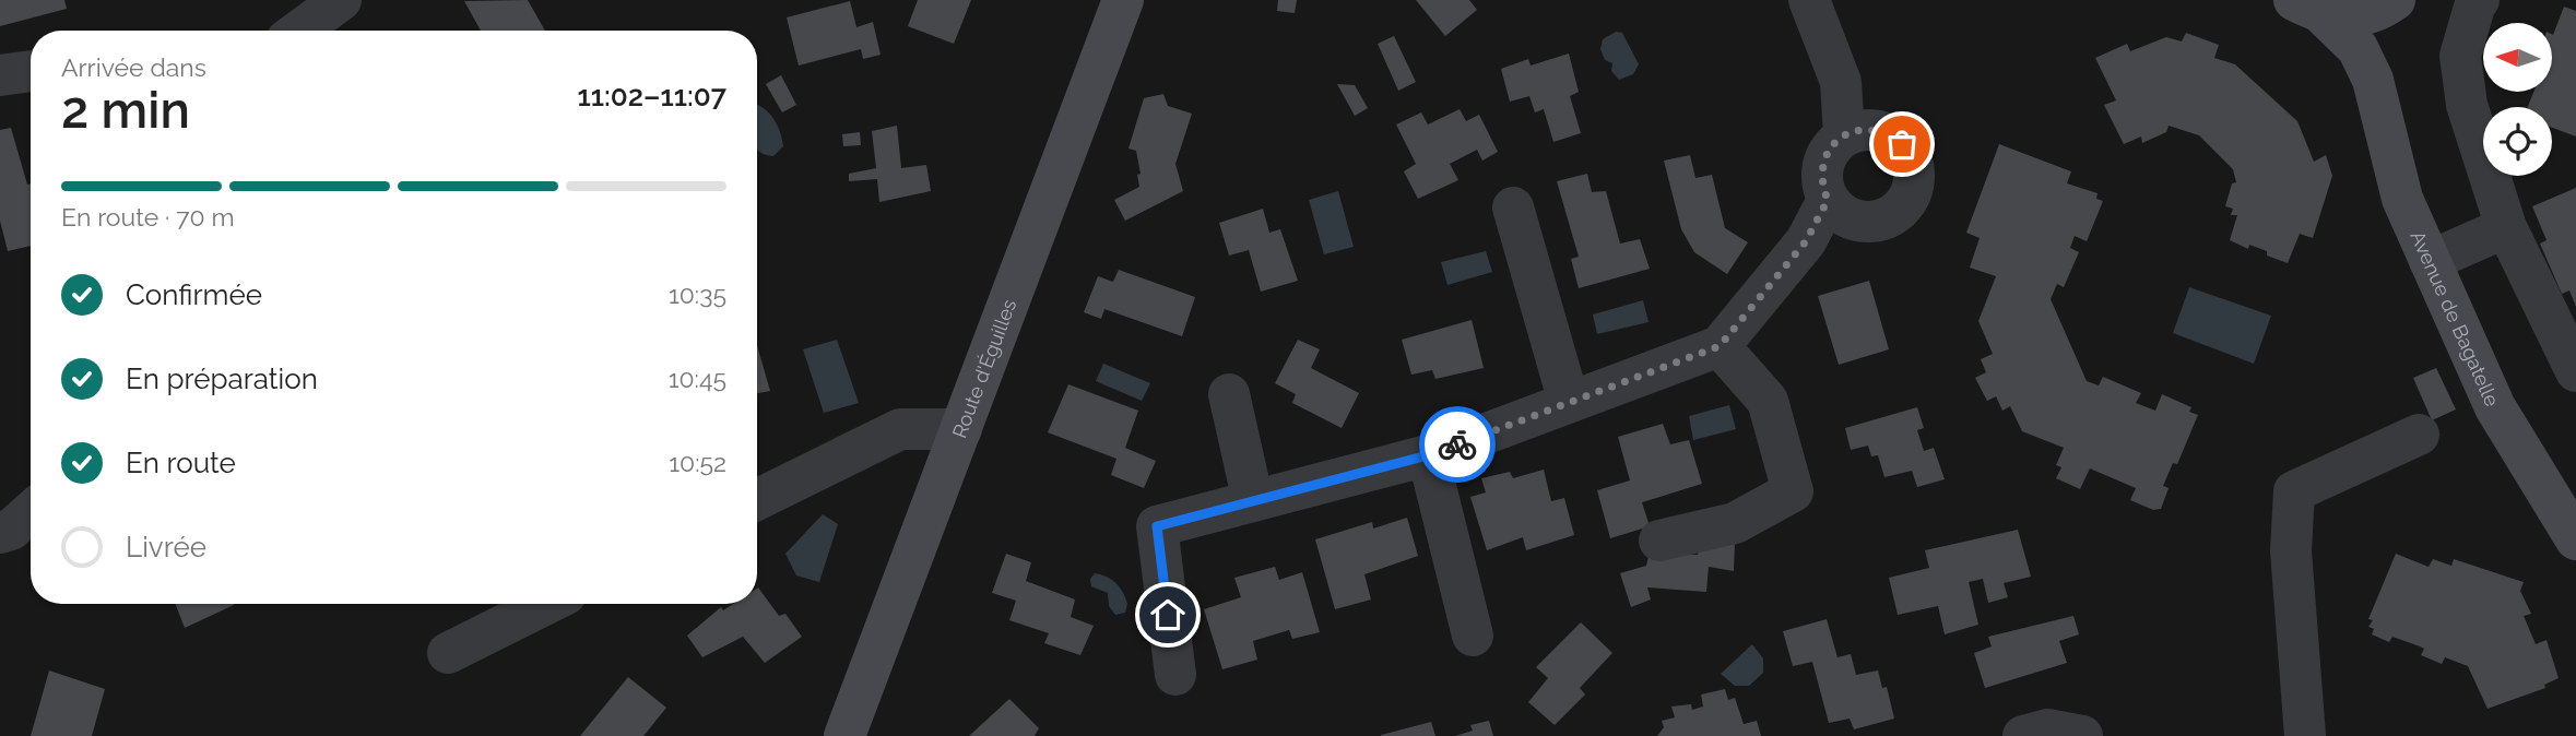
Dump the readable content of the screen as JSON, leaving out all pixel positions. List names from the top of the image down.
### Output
{
  "streets": {
    "street": ["Avenue de Bagatelle", "Route d'Éguilles"]
  },
  "north": "left",
  "page": {
    "heading": ["2 min", "Arrivée dans", "11:02–11:07"],
    "bar": "En route · 70 m",
    "list": [
      ["Confirmée", "10:35"],
      ["En préparation", "10:45"],
      ["En route", "10:52"],
      "Livrée"
    ]
  }
}
